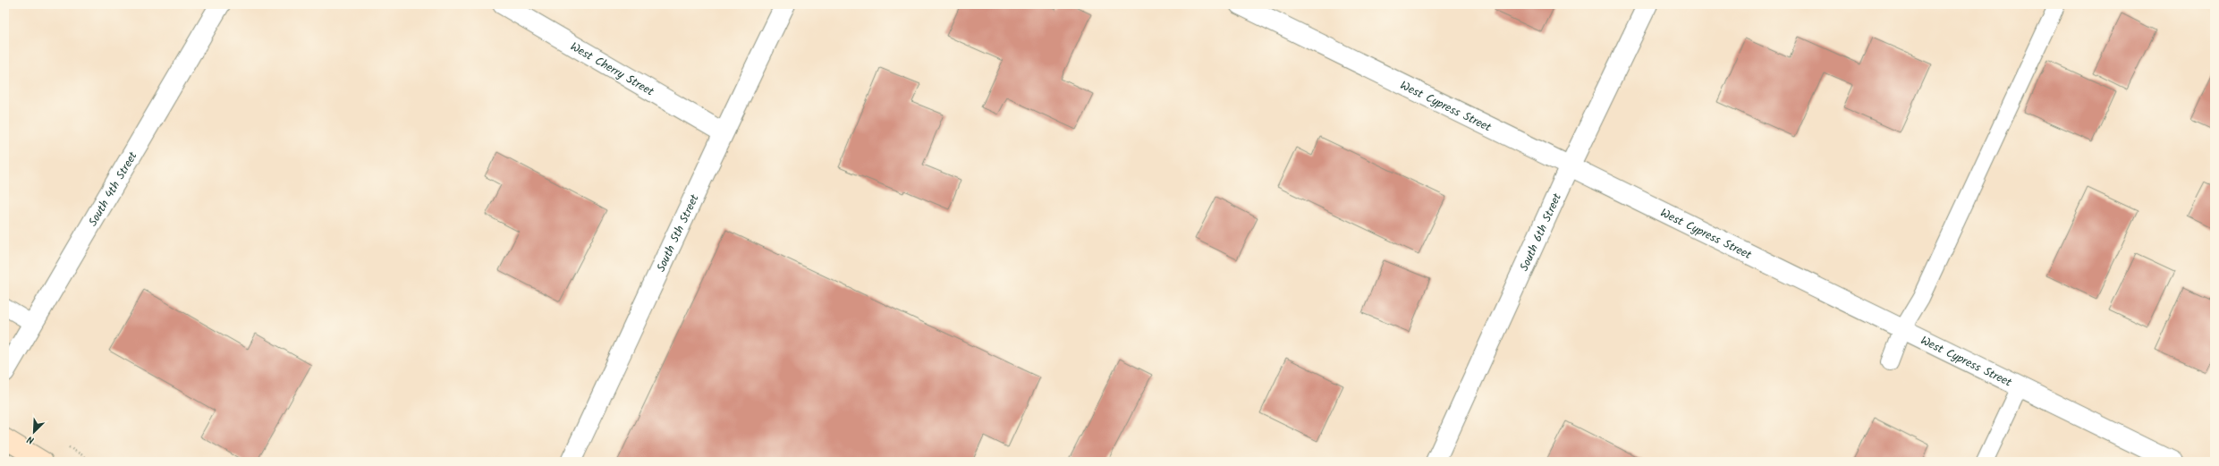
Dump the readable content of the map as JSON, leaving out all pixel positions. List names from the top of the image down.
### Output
{
  "streets": {
    "street": [
      "West Cherry Street",
      "West Cypress Street",
      "South 4th Street",
      "South 6th Street",
      "South 5th Street"
    ]
  },
  "crossings": [
    ["West Cherry Street", "South 5th Street"],
    ["West Cypress Street", "South 6th Street"]
  ],
  "north": "bottom left"
}
